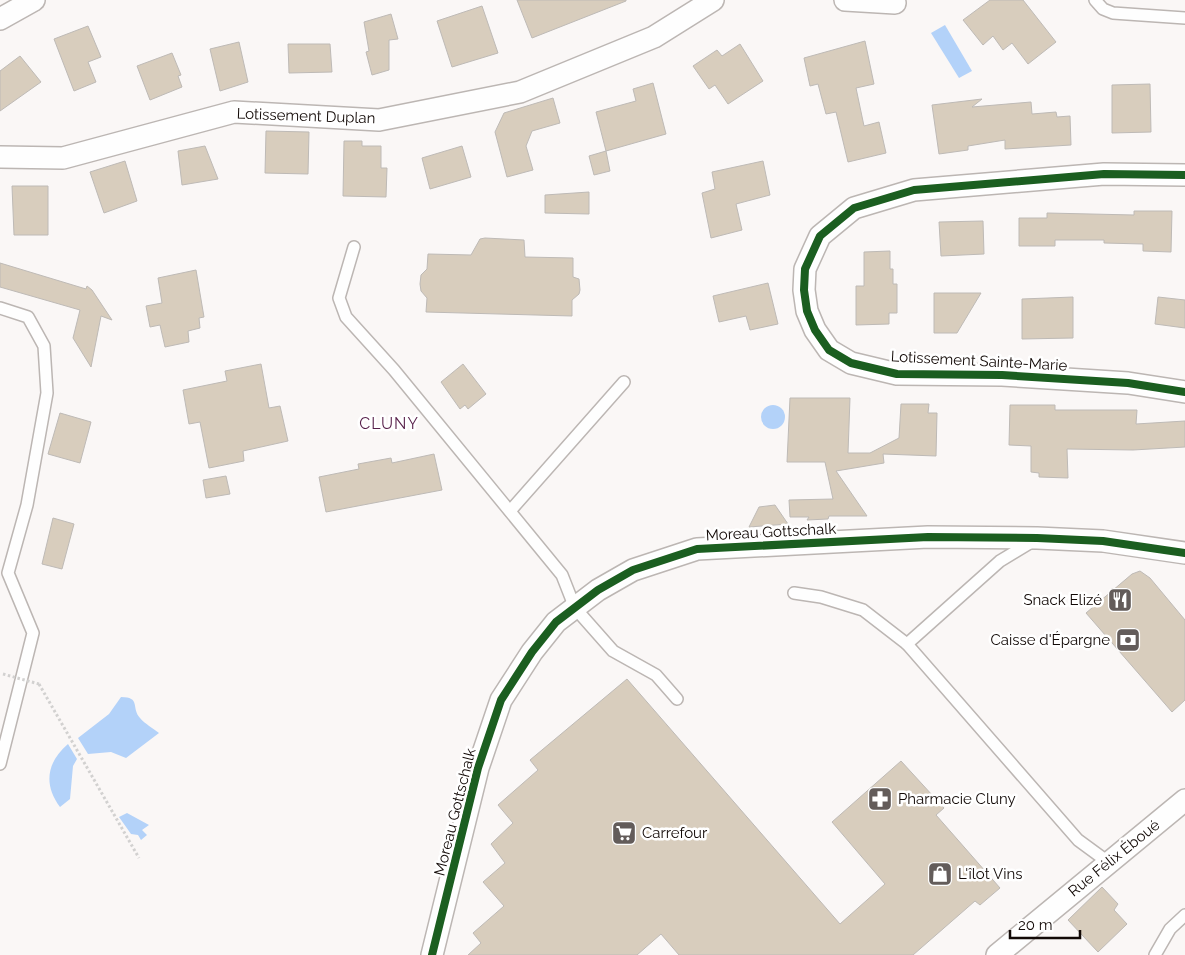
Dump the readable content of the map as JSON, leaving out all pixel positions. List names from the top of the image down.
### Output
{
  "streets": {
    "street": [
      "Lotissement Duplan",
      "Lotissement Sainte-Marie",
      "Moreau Gottschalk",
      "Rue Félix Éboué"
    ]
  },
  "districts": ["CLUNY"],
  "places": {
    "restaurant": ["Snack Elizé"],
    "bank": ["Caisse d'Épargne"],
    "pharmacy": ["Pharmacie Cluny"],
    "supermarket": ["Carrefour"],
    "shop": ["L'îlot Vins"]
  },
  "scale_bar": "20 m"
}
